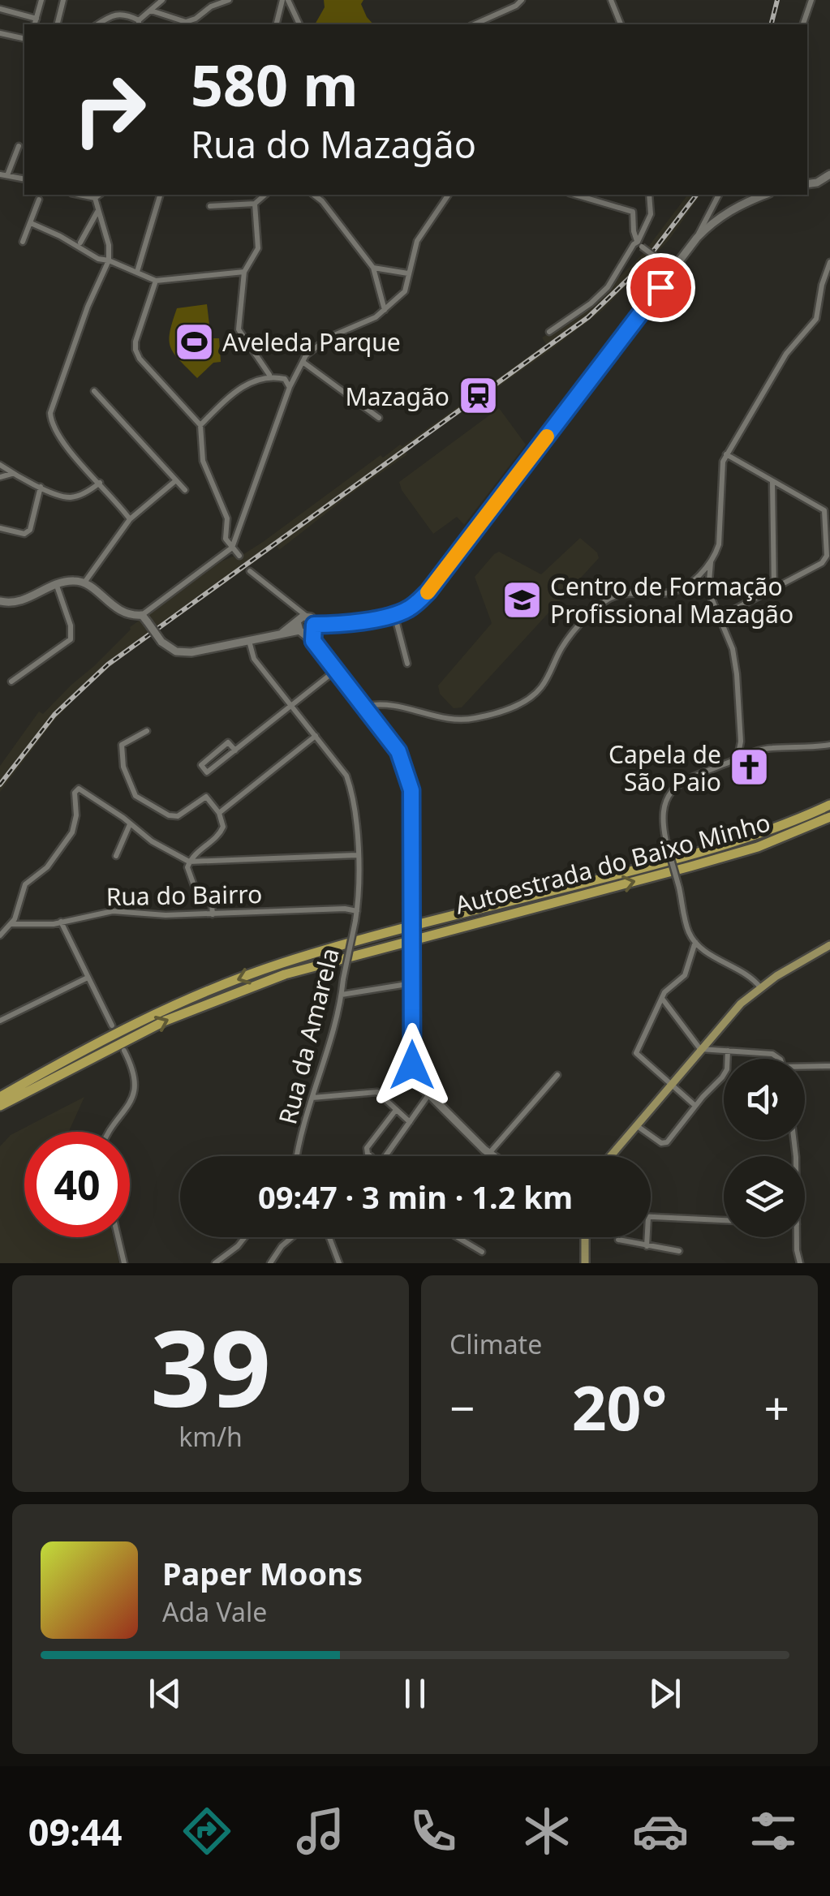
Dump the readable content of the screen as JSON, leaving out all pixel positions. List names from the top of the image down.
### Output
{
  "streets": {
    "highway": ["Autoestrada do Baixo Minho"],
    "street": ["Rua do Bairro", "Rua da Amarela"]
  },
  "crossings": [
    ["Rua do Bairro", "Rua da Amarela"]
  ],
  "places": {
    "sports": ["Aveleda Parque"],
    "station": ["Mazagão"],
    "school or university": ["Centro de Formação Profissional Mazagão"],
    "church": ["Capela de São Paio"]
  },
  "page": {
    "turn": ["580 m", "Rua do Mazagão"],
    "limit": "40",
    "trip": "09:47 · 3 min · 1.2 km",
    "tile": [
      ["39", "km/h"],
      "Climate"
    ],
    "heat": ["−", "20°", "+"],
    "song": ["Paper Moons", "Ada Vale"],
    "tabs": "09:44"
  }
}
